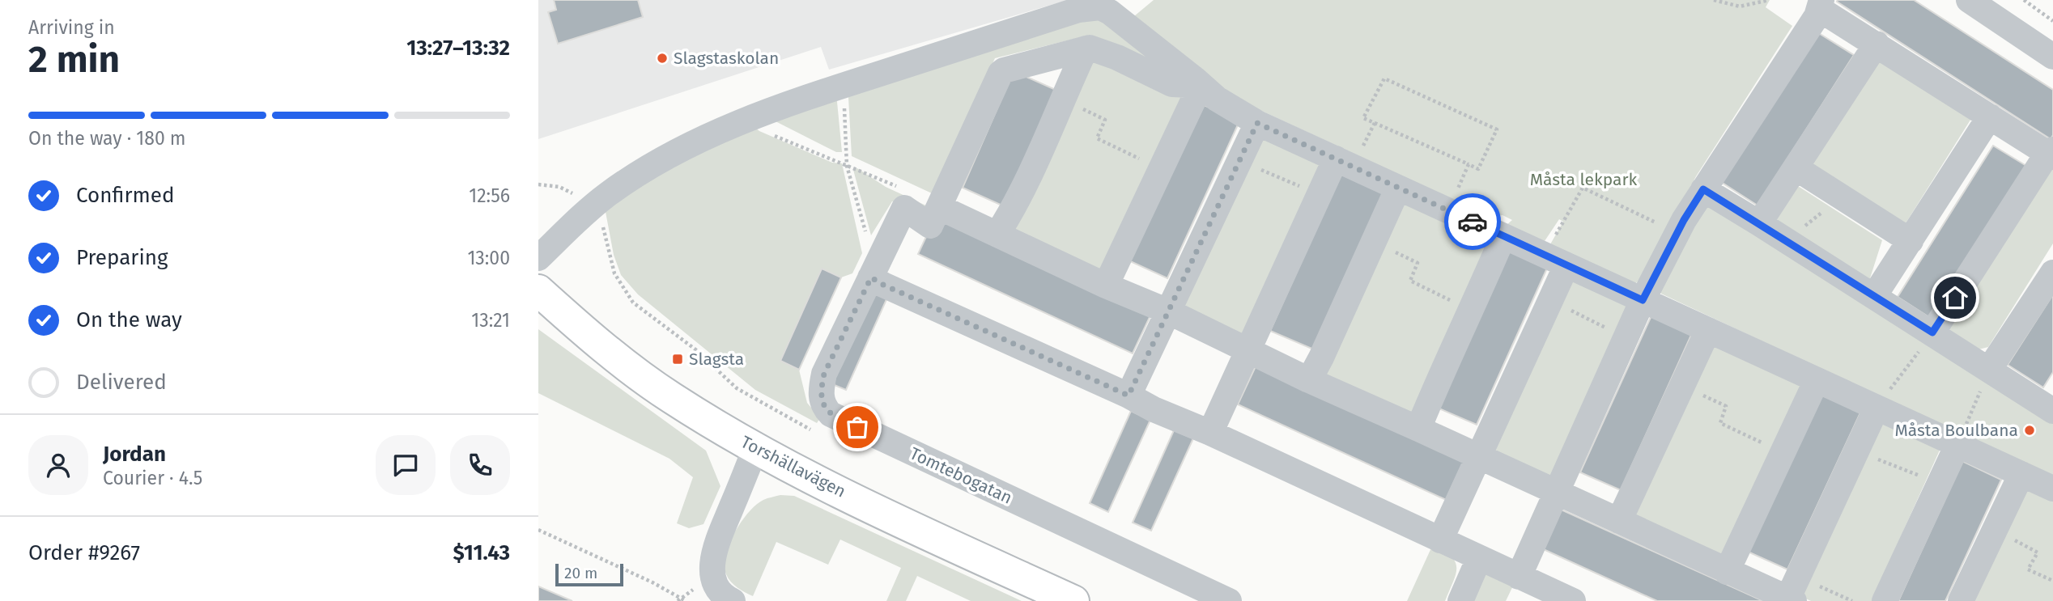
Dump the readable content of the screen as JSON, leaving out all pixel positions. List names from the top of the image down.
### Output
{
  "streets": {
    "main road": ["Torshällavägen"],
    "street": ["Tomtebogatan"]
  },
  "parks": ["Måsta lekpark"],
  "places": {
    "other": ["Slagstaskolan", "Måsta Boulbana"],
    "transit": ["Slagsta"]
  },
  "scale_bar": "20 m",
  "page": {
    "heading": ["2 min", "Arriving in", "13:27–13:32"],
    "panel": [
      "Jordan",
      "Courier · 4.5",
      "Order #9267",
      "$11.43"
    ],
    "bar": "On the way · 180 m",
    "list": [
      ["Confirmed", "12:56"],
      ["Preparing", "13:00"],
      ["On the way", "13:21"],
      "Delivered"
    ],
    "scale": "20 m"
  }
}
